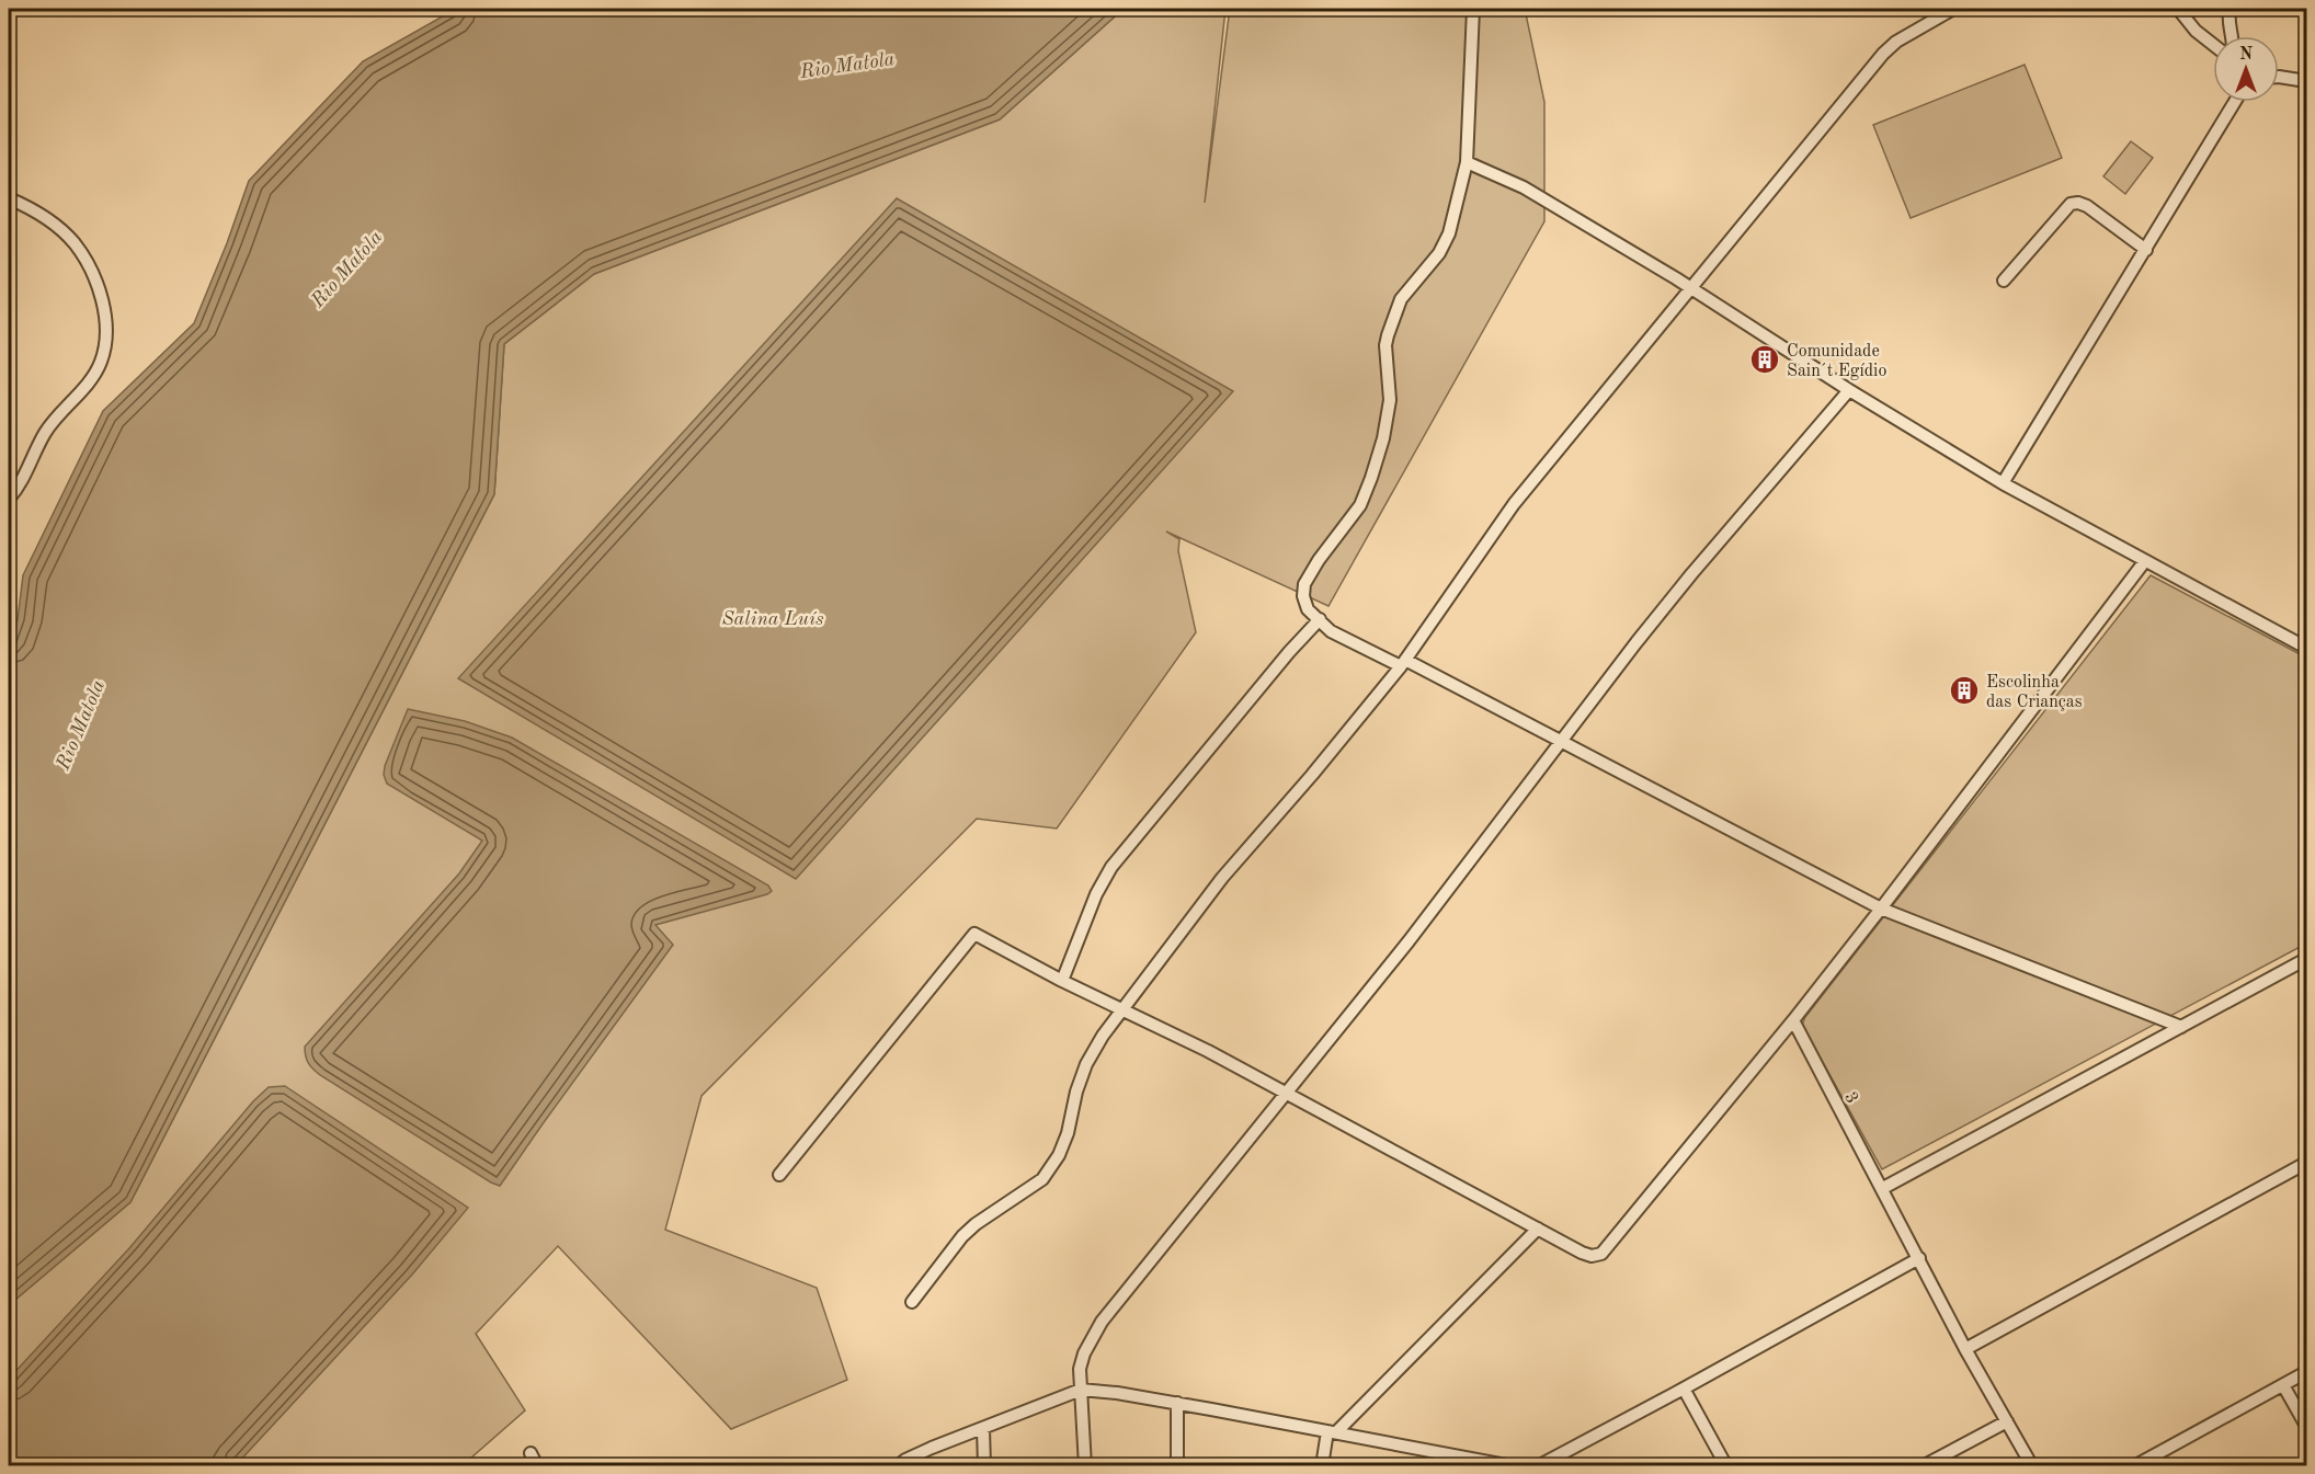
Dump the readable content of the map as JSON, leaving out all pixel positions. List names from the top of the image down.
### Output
{
  "streets": {
    "street": ["3"]
  },
  "water": ["Rio Matola", "Salina Luís"],
  "places": {
    "building": ["Comunidade Sain´t Egídio", "Escolinha das Crianças"]
  },
  "north": "top"
}
